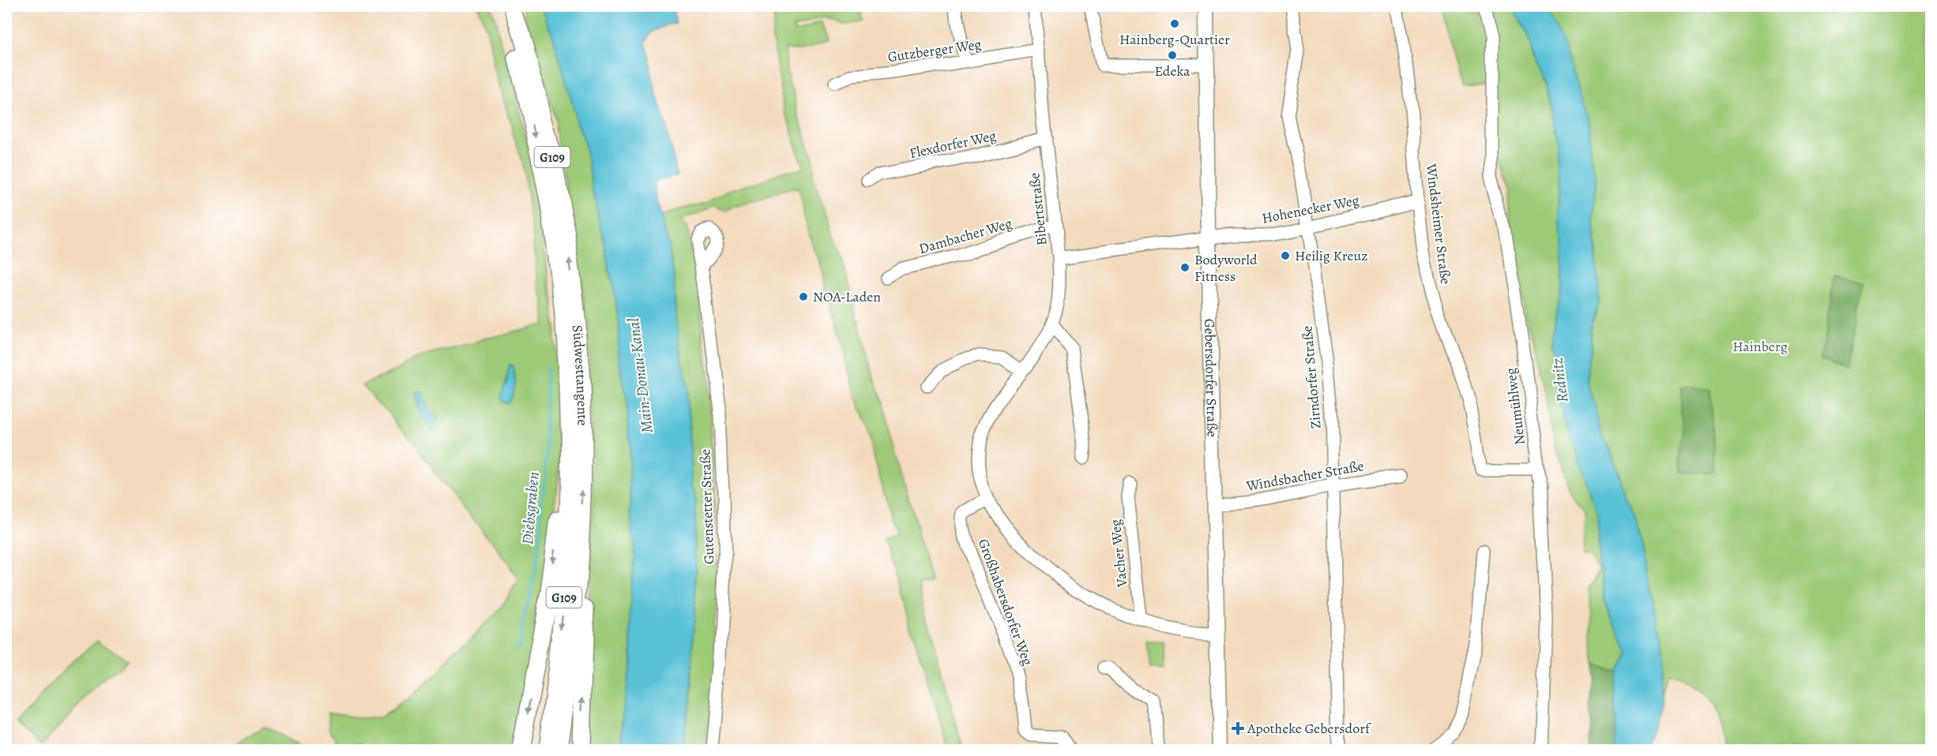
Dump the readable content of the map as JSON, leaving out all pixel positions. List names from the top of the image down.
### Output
{
  "streets": {
    "highway": ["G109", "Südwesttangente"],
    "main road": ["Gebersdorfer Straße"],
    "street": [
      "Gutzberger Weg",
      "Flexdorfer Weg",
      "Bibertstraße",
      "Hohenecker Weg",
      "Windsheimer Straße",
      "Dambacher Weg",
      "Zirndorfer Straße",
      "Neumühlweg",
      "Windsbacher Straße",
      "Gutenstetter Straße",
      "Vacher Weg",
      "Großhabersdorfer Weg"
    ]
  },
  "crossings": [
    ["Gutzberger Weg", "Bibertstraße"],
    ["Flexdorfer Weg", "Bibertstraße"],
    ["Bibertstraße", "Hohenecker Weg"],
    ["Bibertstraße", "Dambacher Weg"],
    ["Bibertstraße", "Gebersdorfer Straße"],
    ["Hohenecker Weg", "Windsheimer Straße"],
    ["Hohenecker Weg", "Zirndorfer Straße"],
    ["Hohenecker Weg", "Gebersdorfer Straße"],
    ["Windsheimer Straße", "Neumühlweg"],
    ["Zirndorfer Straße", "Windsbacher Straße"],
    ["Gebersdorfer Straße", "Windsbacher Straße"]
  ],
  "water": ["Main-Donau-Kanal", "Rednitz", "Diebsgraben"],
  "parks": ["Hainberg"],
  "places": {
    "other": [
      "Hainberg-Quartier",
      "Edeka",
      "Heilig Kreuz",
      "Bodyworld Fitness",
      "NOA-Laden"
    ],
    "health": ["Apotheke Gebersdorf"]
  }
}
